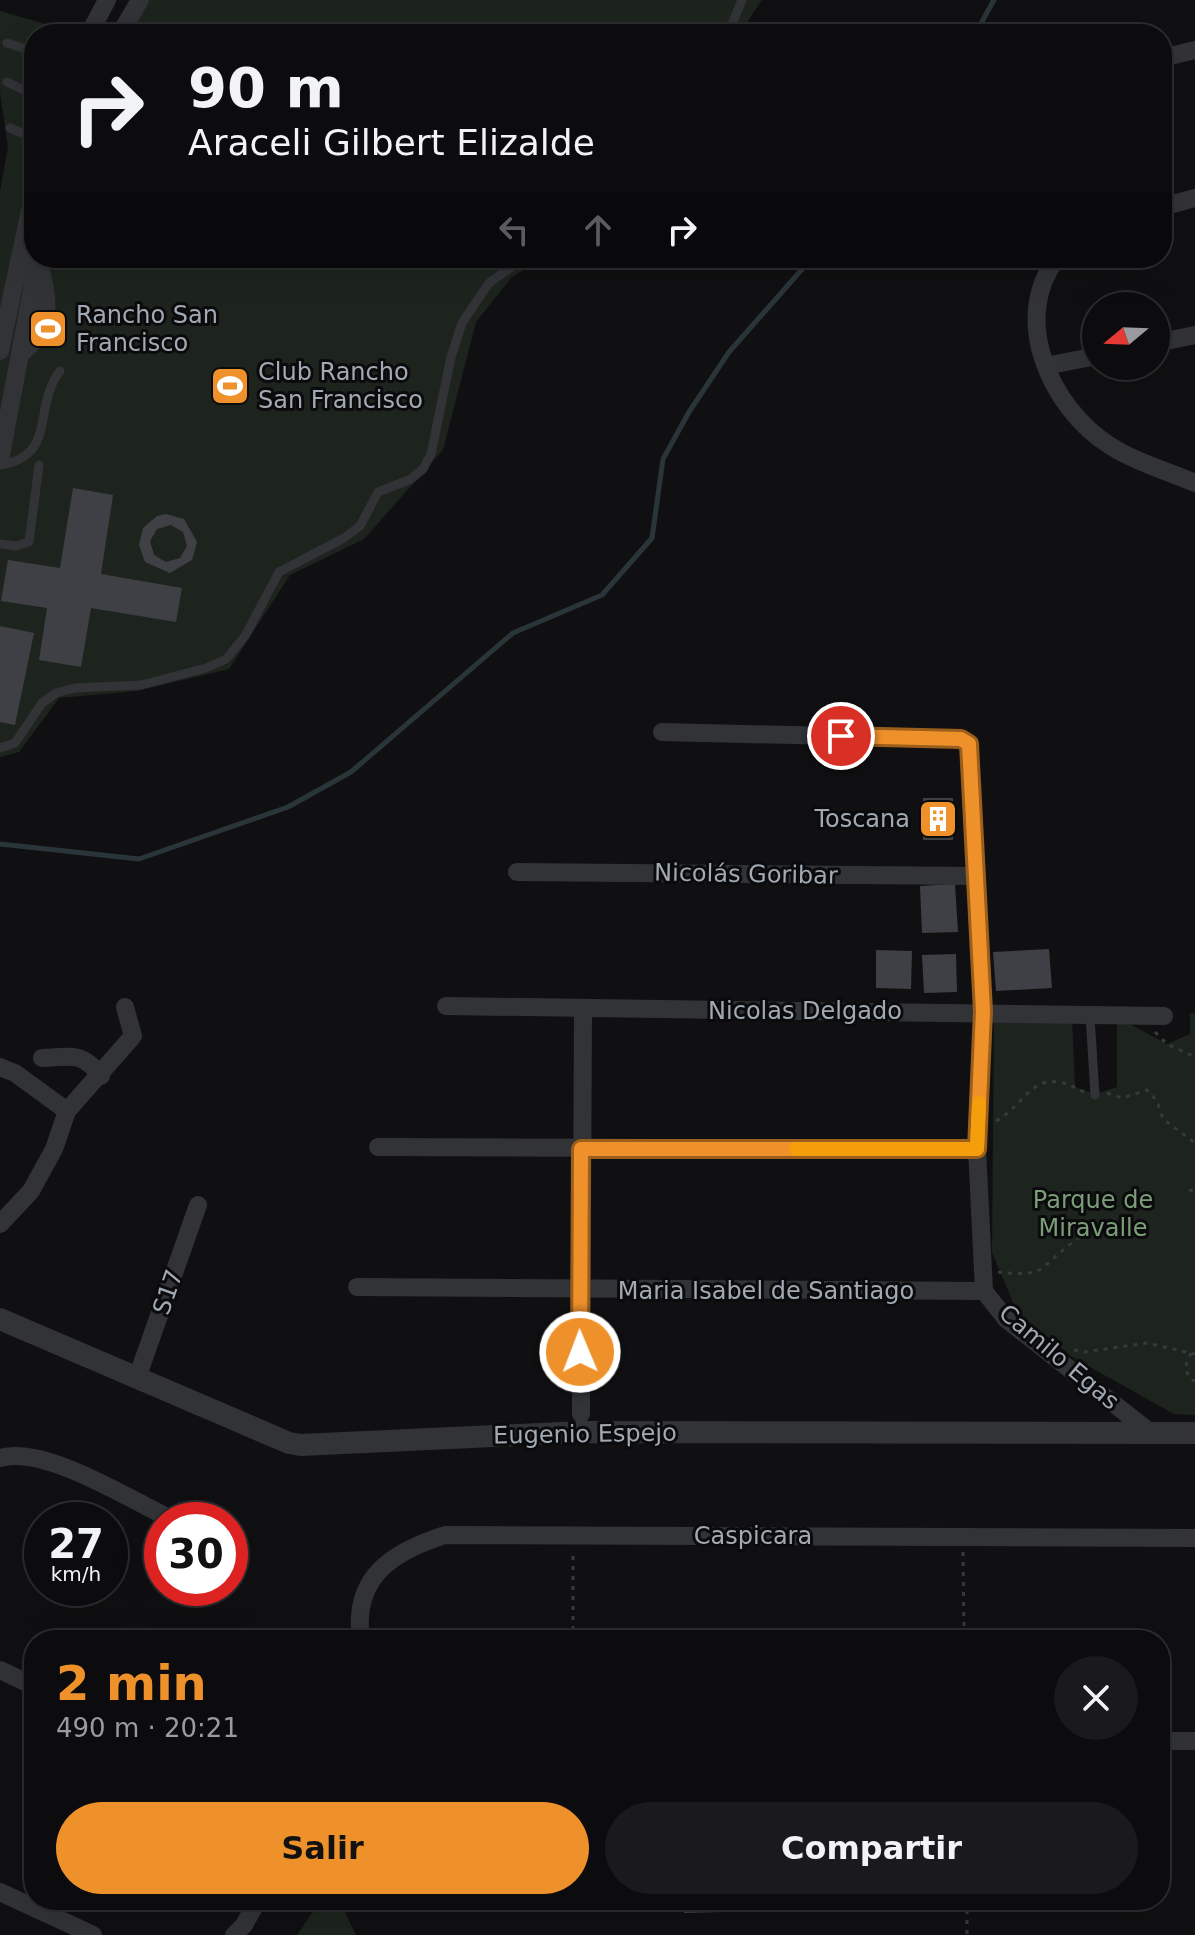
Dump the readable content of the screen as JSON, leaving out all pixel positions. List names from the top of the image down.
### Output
{
  "streets": {
    "street": [
      "Nicolás Goribar",
      "Nicolas Delgado",
      "Maria Isabel de Santiago",
      "S17",
      "Camilo Egas",
      "Eugenio Espejo",
      "Caspicara"
    ]
  },
  "crossings": [
    ["Nicolás Goribar", "Camilo Egas"],
    ["Nicolas Delgado", "Camilo Egas"],
    ["Maria Isabel de Santiago", "Camilo Egas"],
    ["S17", "Eugenio Espejo"],
    ["Camilo Egas", "Eugenio Espejo"]
  ],
  "parks": ["Parque de Miravalle"],
  "places": {
    "sports": ["Rancho San Francisco", "Club Rancho San Francisco"],
    "building": ["Toscana"]
  },
  "north": "left",
  "page": {
    "turn": ["90 m", "Araceli Gilbert Elizalde"],
    "speed": "27 km/h",
    "limit": "30",
    "heading": ["2 min", "490 m · 20:21"],
    "buttons": ["Salir", "Compartir"]
  }
}
